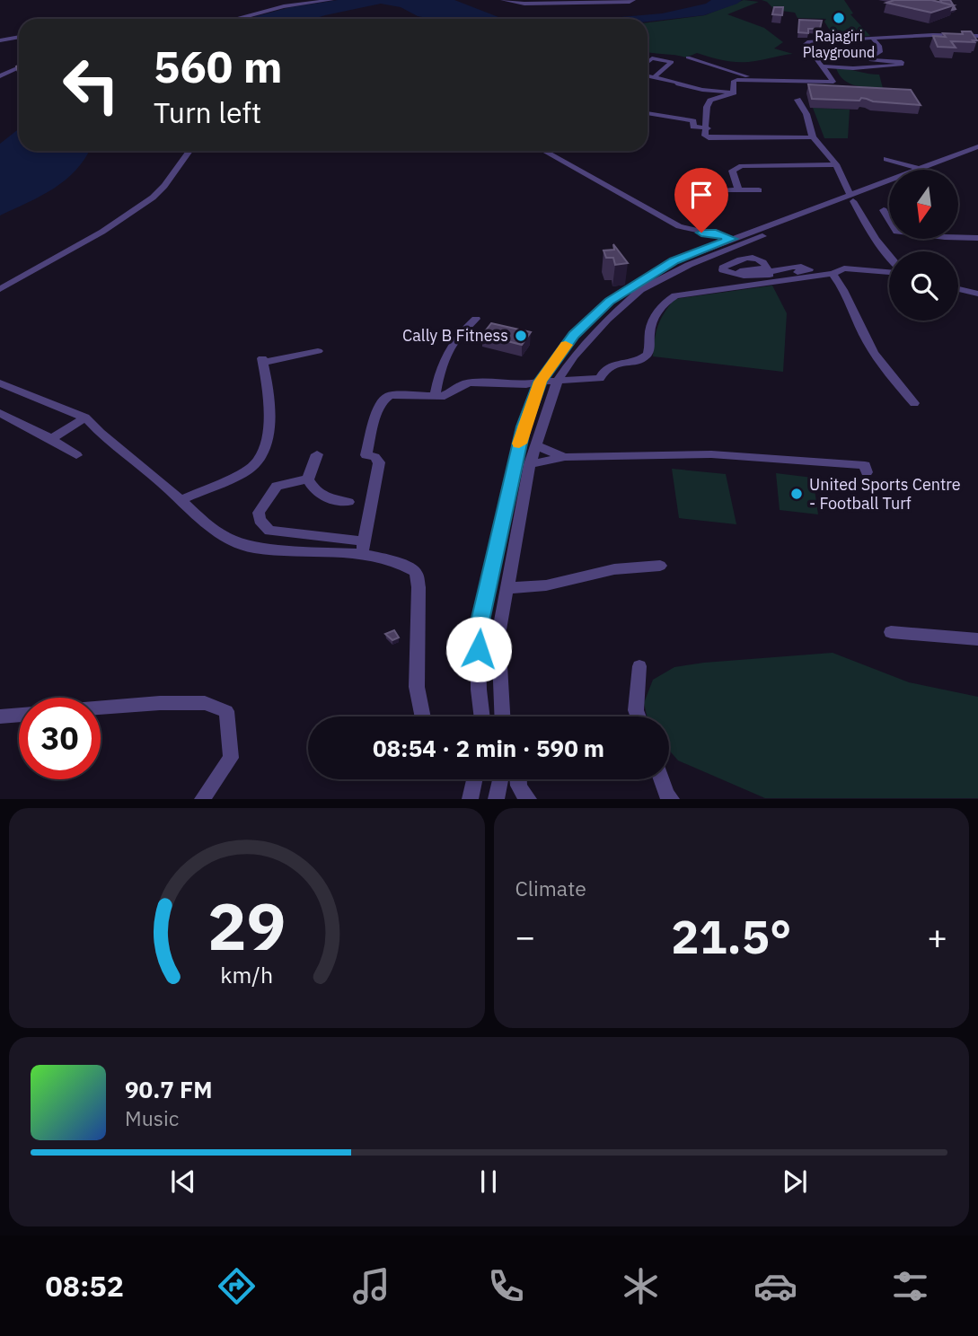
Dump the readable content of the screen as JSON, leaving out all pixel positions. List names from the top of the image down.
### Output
{
  "places": ["Rajagiri Playground", "Cally B Fitness", "United Sports Centre - Football Turf"],
  "north": "bottom",
  "page": {
    "turn": ["560 m", "Turn left"],
    "limit": "30",
    "trip": "08:54 · 2 min · 590 m",
    "tile": "Climate",
    "heat": ["−", "21.5°", "+"],
    "song": ["90.7 FM", "Music"],
    "tabs": "08:52",
    "gauge": ["29", "km/h"]
  }
}
